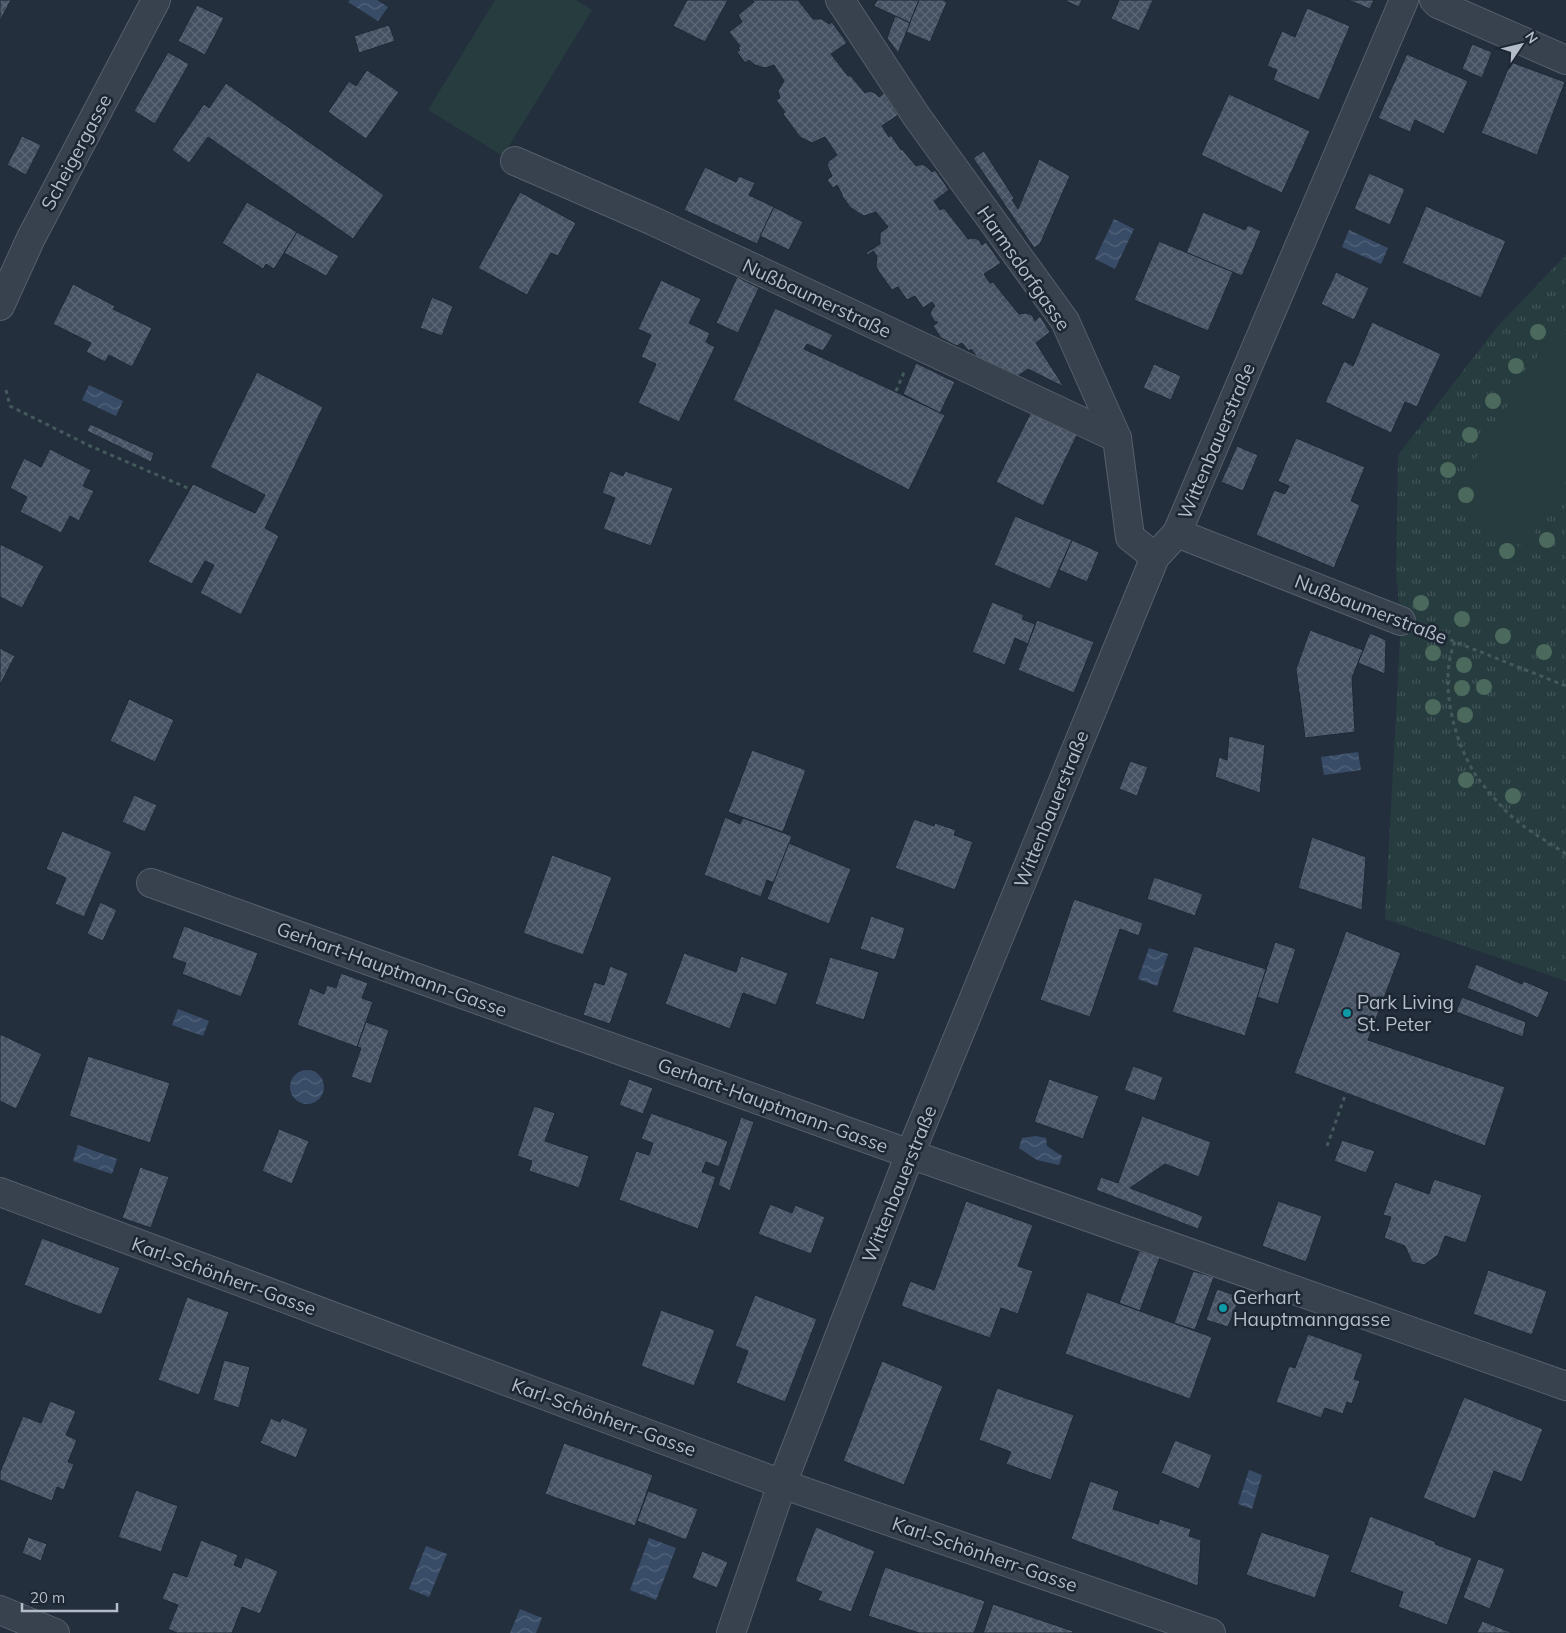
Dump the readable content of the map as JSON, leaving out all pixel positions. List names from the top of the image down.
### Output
{
  "streets": {
    "street": [
      "Scheigergasse",
      "Harmsdorfgasse",
      "Nußbaumerstraße",
      "Wittenbauerstraße",
      "Gerhart-Hauptmann-Gasse",
      "Karl-Schönherr-Gasse"
    ]
  },
  "crossings": [
    ["Harmsdorfgasse", "Nußbaumerstraße"],
    ["Harmsdorfgasse", "Wittenbauerstraße"],
    ["Nußbaumerstraße", "Wittenbauerstraße"],
    ["Wittenbauerstraße", "Gerhart-Hauptmann-Gasse"],
    ["Wittenbauerstraße", "Karl-Schönherr-Gasse"]
  ],
  "places": ["Park Living St. Peter", "Gerhart Hauptmanngasse"],
  "scale_bar": "20 m",
  "north": "top right"
}
